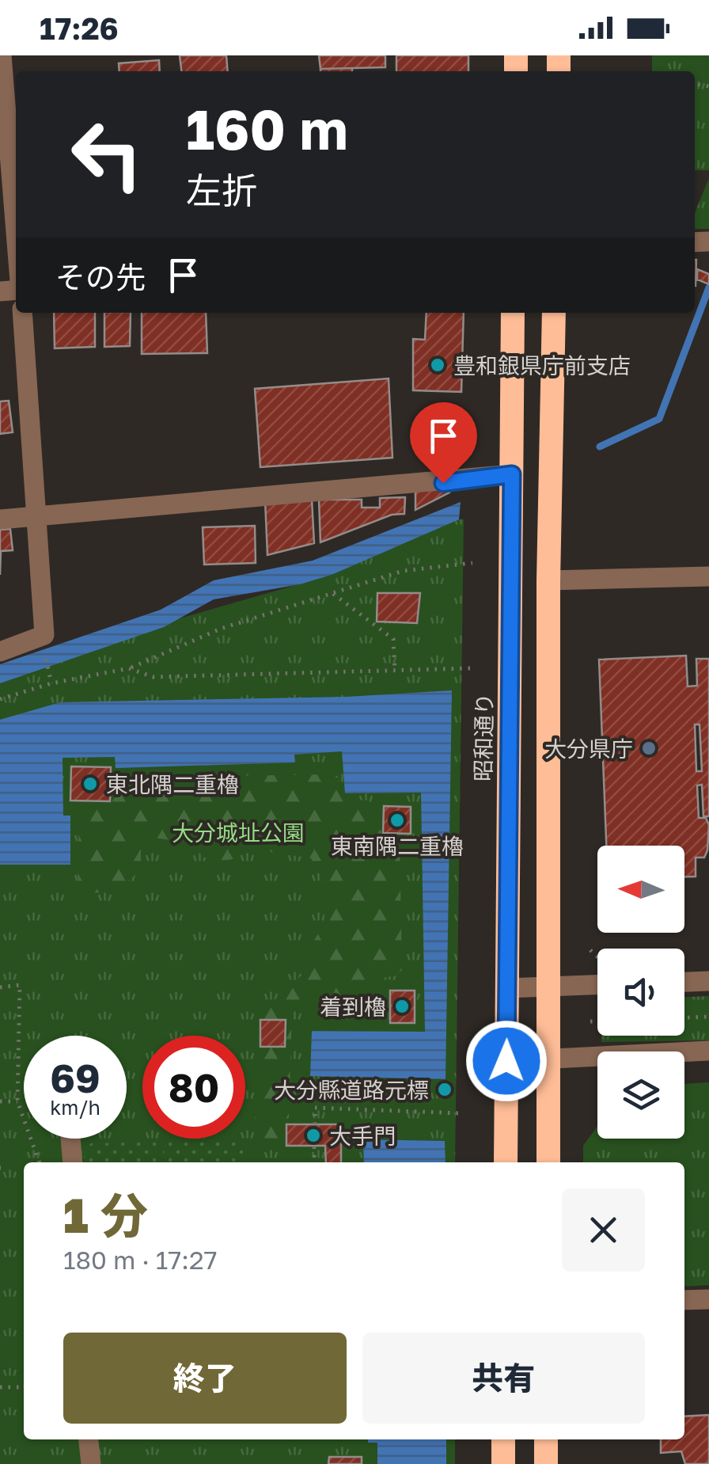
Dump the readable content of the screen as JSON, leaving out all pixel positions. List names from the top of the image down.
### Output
{
  "streets": {
    "highway": ["昭和通り"]
  },
  "parks": ["大分城址公園"],
  "places": [
    "豊和銀県庁前支店",
    "大分県庁",
    "東北隅二重櫓",
    "東南隅二重櫓",
    "着到櫓",
    "大分縣道路元標",
    "大手門"
  ],
  "north": "left",
  "page": {
    "status": "17:26",
    "turn": ["160 m", "左折"],
    "then": "その先",
    "speed": "69 km/h",
    "limit": "80",
    "heading": ["1 分", "180 m · 17:27"],
    "buttons": ["終了", "共有"]
  }
}
